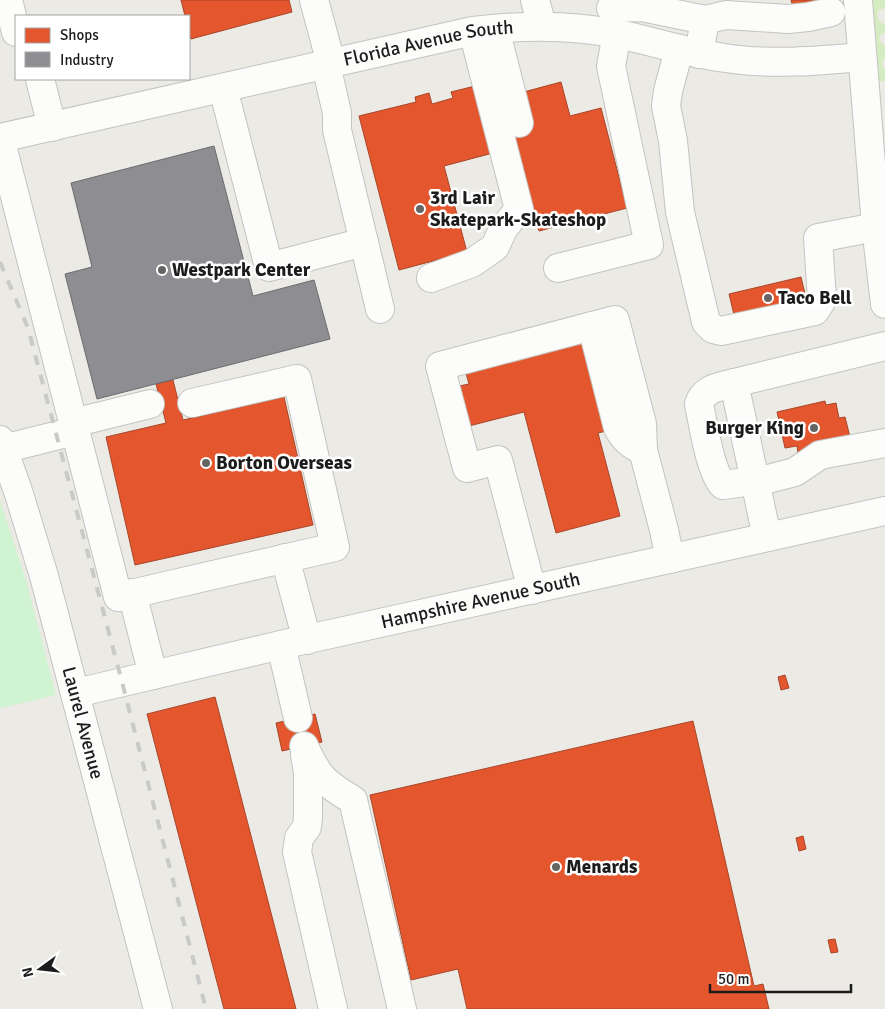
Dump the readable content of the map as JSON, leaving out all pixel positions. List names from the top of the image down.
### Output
{
  "streets": {
    "street": ["Florida Avenue South", "Hampshire Avenue South", "Laurel Avenue"]
  },
  "crossings": [
    ["Hampshire Avenue South", "Laurel Avenue"]
  ],
  "places": [
    "3rd Lair Skatepark-Skateshop",
    "Westpark Center",
    "Taco Bell",
    "Burger King",
    "Borton Overseas",
    "Menards"
  ],
  "legend": ["Shops", "Industry"],
  "scale_bar": "50 m",
  "north": "left"
}
